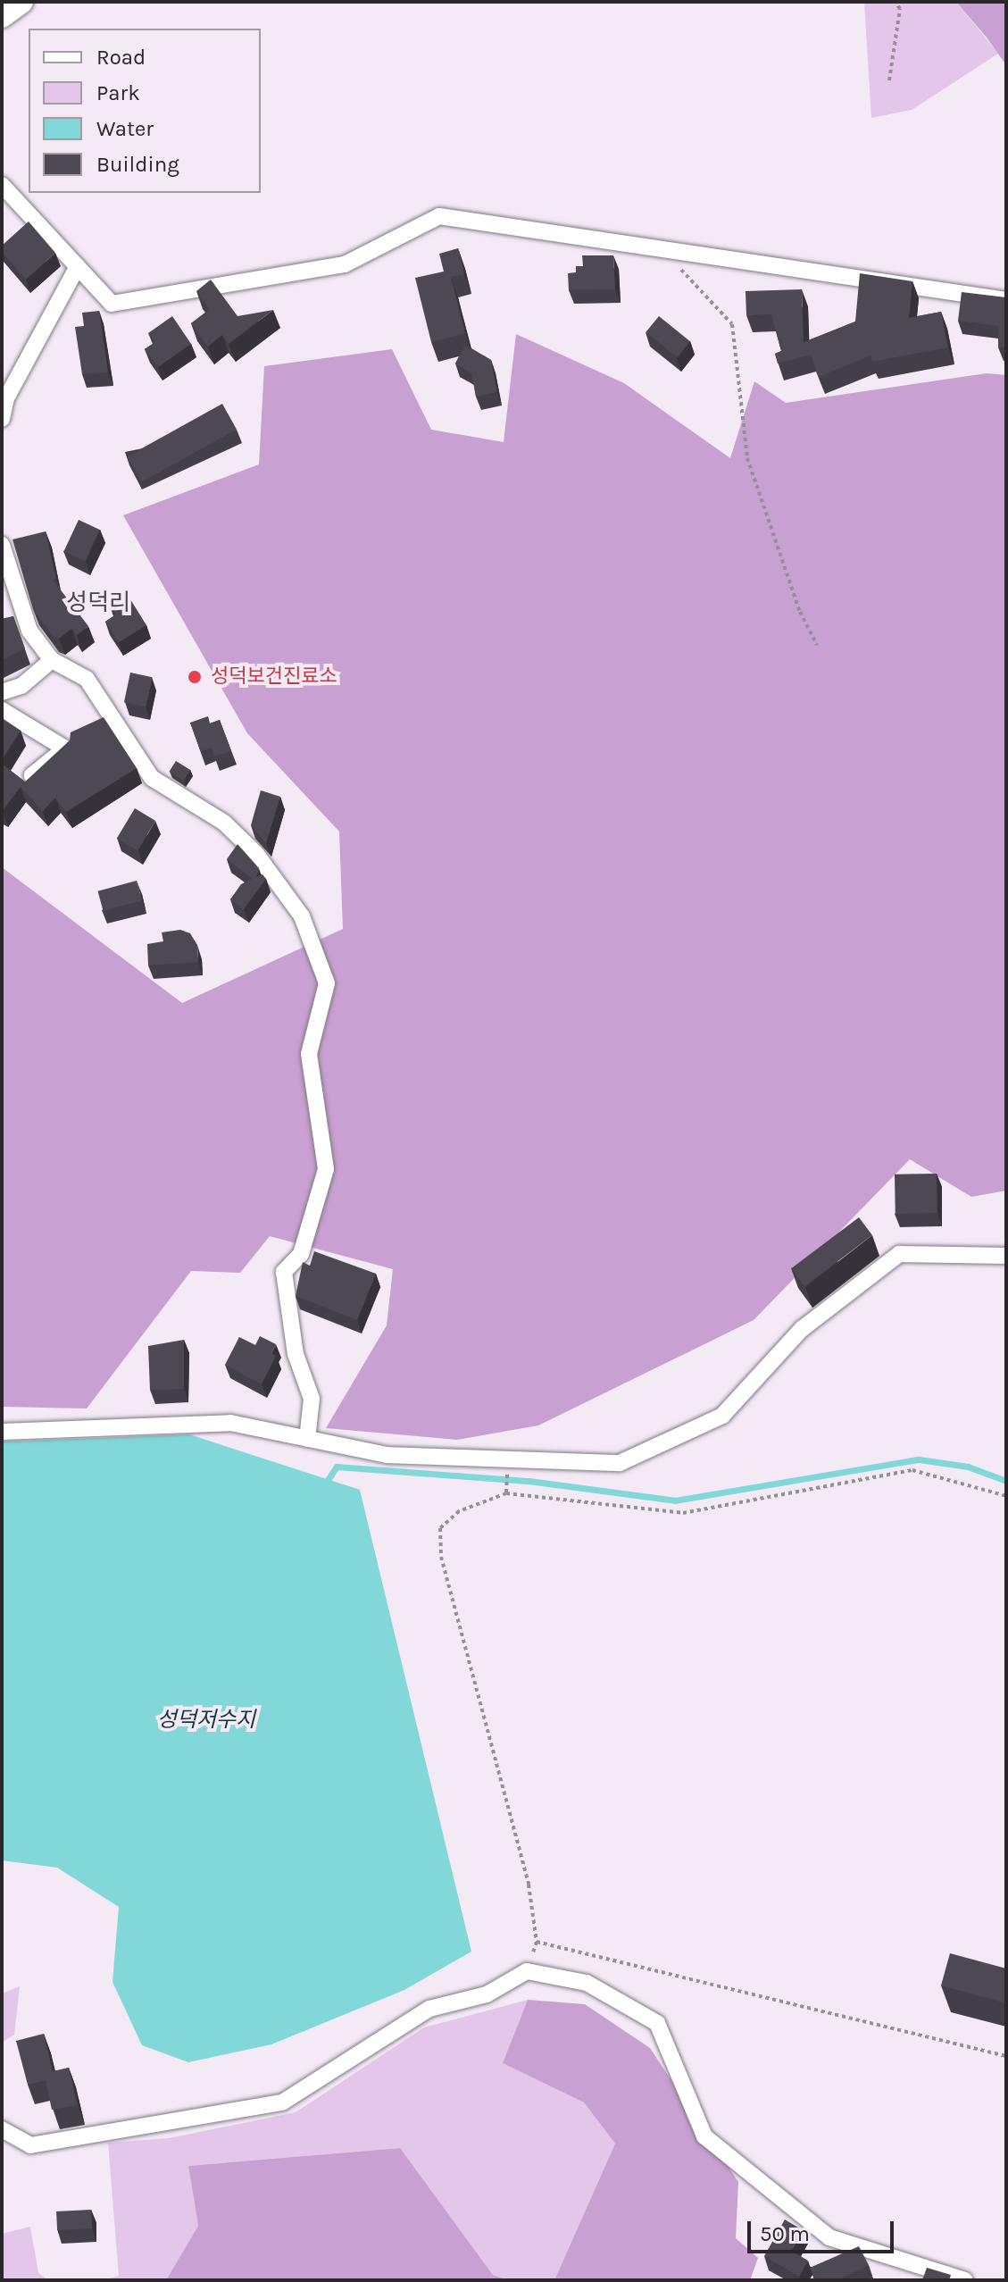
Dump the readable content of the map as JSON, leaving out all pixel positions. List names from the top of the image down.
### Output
{
  "districts": ["성덕리"],
  "water": ["성덕저수지"],
  "places": ["성덕보건진료소"],
  "legend": [
    "Road",
    "Park",
    "Water",
    "Building"
  ],
  "scale_bar": "50 m"
}
